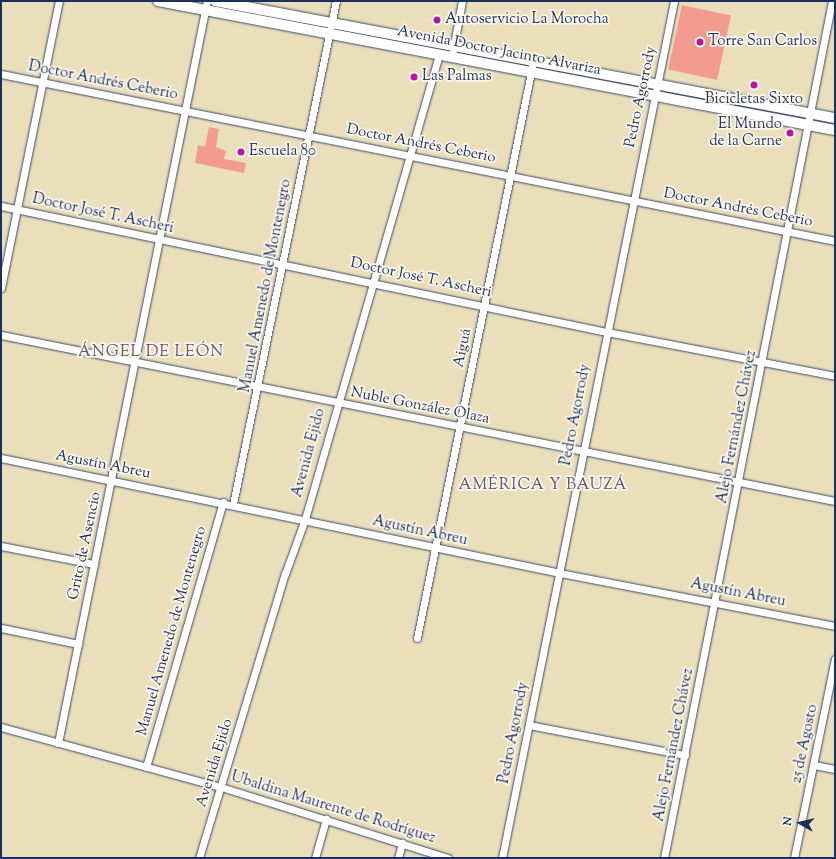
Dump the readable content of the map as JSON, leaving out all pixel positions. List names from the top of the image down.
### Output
{
  "streets": {
    "main road": ["Avenida Doctor Jacinto Alvariza"],
    "street": [
      "Doctor Andrés Ceberio",
      "Pedro Agorrody",
      "Doctor José T. Ascheri",
      "Manuel Amenedo de Montenegro",
      "Aiguá",
      "Nuble González Olaza",
      "Alejo Fernández Chávez",
      "Avenida Ejido",
      "Agustín Abreu",
      "Grito de Asencio",
      "25 de Agosto",
      "Ubaldina Maurente de Rodríguez"
    ]
  },
  "crossings": [
    ["Avenida Doctor Jacinto Alvariza", "Pedro Agorrody"],
    ["Avenida Doctor Jacinto Alvariza", "Manuel Amenedo de Montenegro"],
    ["Avenida Doctor Jacinto Alvariza", "Aiguá"],
    ["Avenida Doctor Jacinto Alvariza", "Alejo Fernández Chávez"],
    ["Avenida Doctor Jacinto Alvariza", "Avenida Ejido"],
    ["Avenida Doctor Jacinto Alvariza", "Grito de Asencio"],
    ["Doctor Andrés Ceberio", "Pedro Agorrody"],
    ["Doctor Andrés Ceberio", "Manuel Amenedo de Montenegro"],
    ["Doctor Andrés Ceberio", "Aiguá"],
    ["Doctor Andrés Ceberio", "Alejo Fernández Chávez"],
    ["Doctor Andrés Ceberio", "Avenida Ejido"],
    ["Doctor Andrés Ceberio", "Grito de Asencio"],
    ["Pedro Agorrody", "Doctor José T. Ascheri"],
    ["Pedro Agorrody", "Nuble González Olaza"],
    ["Pedro Agorrody", "Agustín Abreu"],
    ["Doctor José T. Ascheri", "Manuel Amenedo de Montenegro"],
    ["Doctor José T. Ascheri", "Aiguá"],
    ["Doctor José T. Ascheri", "Alejo Fernández Chávez"],
    ["Doctor José T. Ascheri", "Avenida Ejido"],
    ["Doctor José T. Ascheri", "Grito de Asencio"],
    ["Manuel Amenedo de Montenegro", "Nuble González Olaza"],
    ["Manuel Amenedo de Montenegro", "Agustín Abreu"],
    ["Manuel Amenedo de Montenegro", "Ubaldina Maurente de Rodríguez"],
    ["Aiguá", "Nuble González Olaza"],
    ["Aiguá", "Agustín Abreu"],
    ["Nuble González Olaza", "Alejo Fernández Chávez"],
    ["Nuble González Olaza", "Avenida Ejido"],
    ["Nuble González Olaza", "Grito de Asencio"],
    ["Alejo Fernández Chávez", "Agustín Abreu"],
    ["Avenida Ejido", "Agustín Abreu"],
    ["Avenida Ejido", "Ubaldina Maurente de Rodríguez"],
    ["Agustín Abreu", "Grito de Asencio"],
    ["Grito de Asencio", "Ubaldina Maurente de Rodríguez"]
  ],
  "districts": ["ÁNGEL DE LEÓN", "AMÉRICA Y BAUZÁ"],
  "places": [
    "Autoservicio La Morocha",
    "Torre San Carlos",
    "Las Palmas",
    "Bicicletas Sixto",
    "El Mundo de la Carne",
    "Escuela 80"
  ],
  "north": "left"
}
